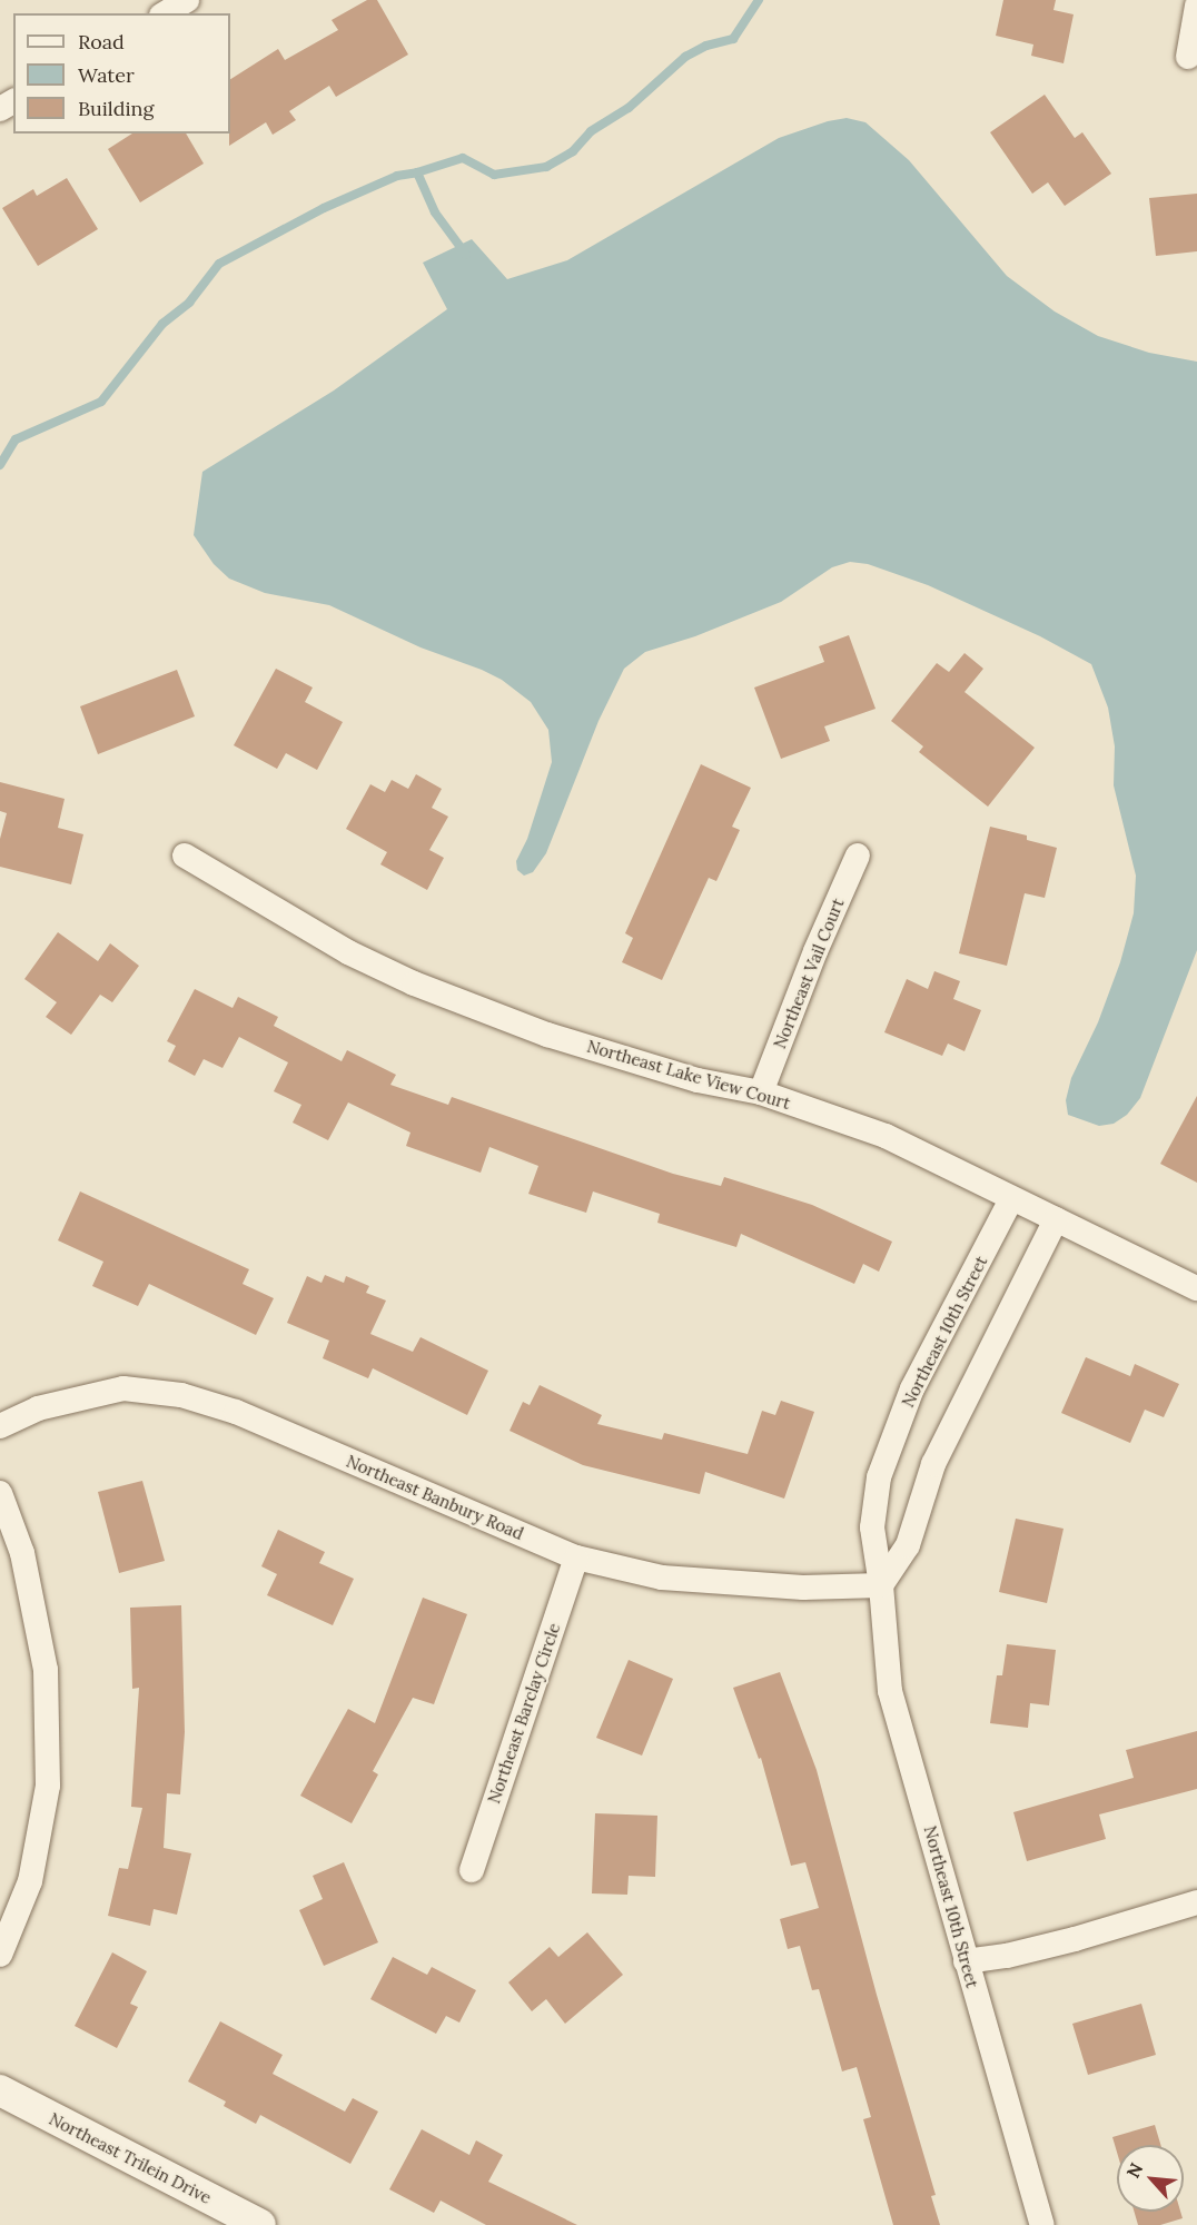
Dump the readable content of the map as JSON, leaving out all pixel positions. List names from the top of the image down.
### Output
{
  "streets": {
    "street": [
      "Northeast Vail Court",
      "Northeast Lake View Court",
      "Northeast 10th Street",
      "Northeast Banbury Road",
      "Northeast Barclay Circle",
      "Northeast Trilein Drive"
    ]
  },
  "crossings": [
    ["Northeast Vail Court", "Northeast Lake View Court"],
    ["Northeast Lake View Court", "Northeast 10th Street"],
    ["Northeast 10th Street", "Northeast Banbury Road"],
    ["Northeast Banbury Road", "Northeast Barclay Circle"]
  ],
  "legend": ["Road", "Water", "Building"],
  "north": "top left"
}
